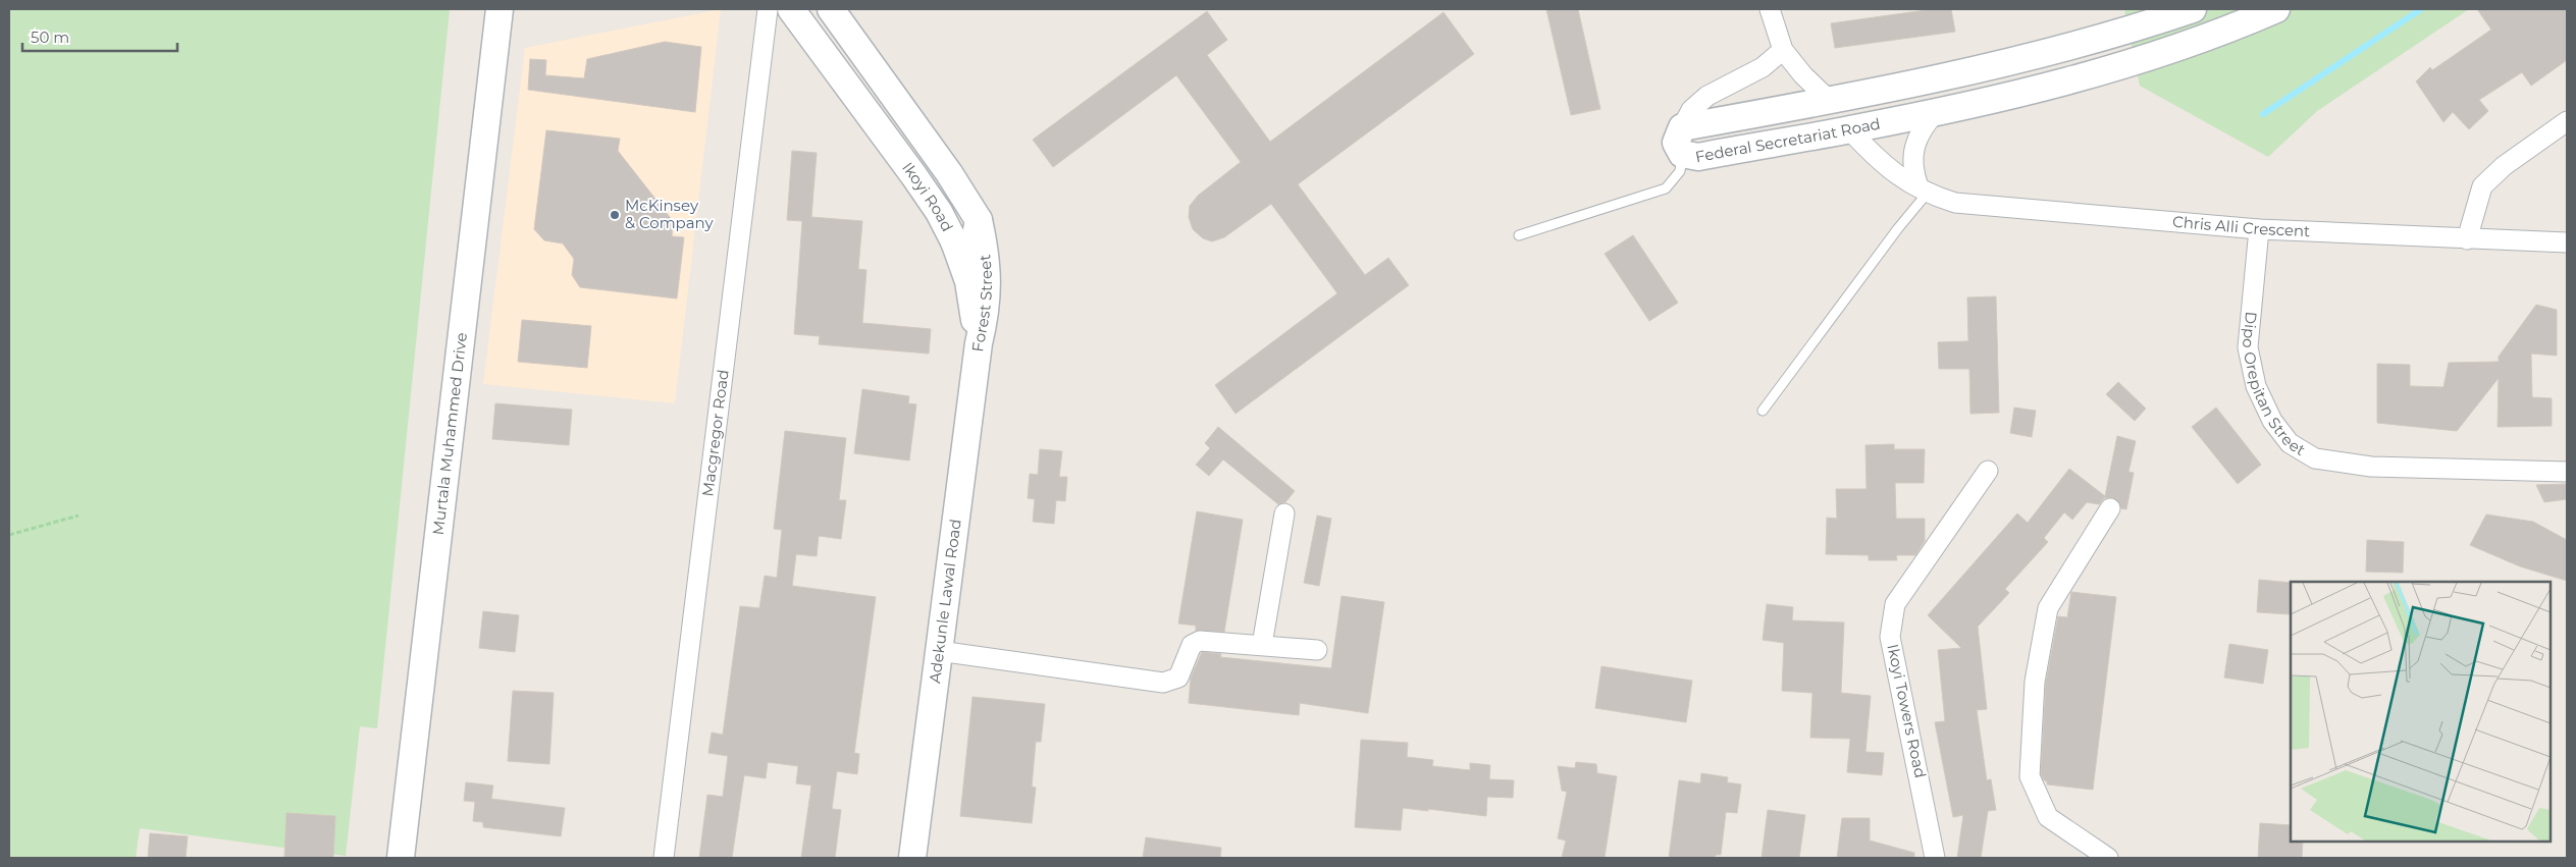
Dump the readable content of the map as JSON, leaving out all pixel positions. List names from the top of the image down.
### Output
{
  "streets": {
    "main road": [
      "Federal Secretariat Road",
      "Ikoyi Road",
      "Forest Street",
      "Murtala Muhammed Drive",
      "Adekunle Lawal Road"
    ],
    "street": [
      "Chris Alli Crescent",
      "Dipo Orepitan Street",
      "Macgregor Road",
      "Ikoyi Towers Road"
    ]
  },
  "crossings": [
    ["Federal Secretariat Road", "Chris Alli Crescent"],
    ["Ikoyi Road", "Forest Street"],
    ["Chris Alli Crescent", "Dipo Orepitan Street"],
    ["Forest Street", "Adekunle Lawal Road"]
  ],
  "places": ["McKinsey & Company"],
  "scale_bar": "50 m"
}
